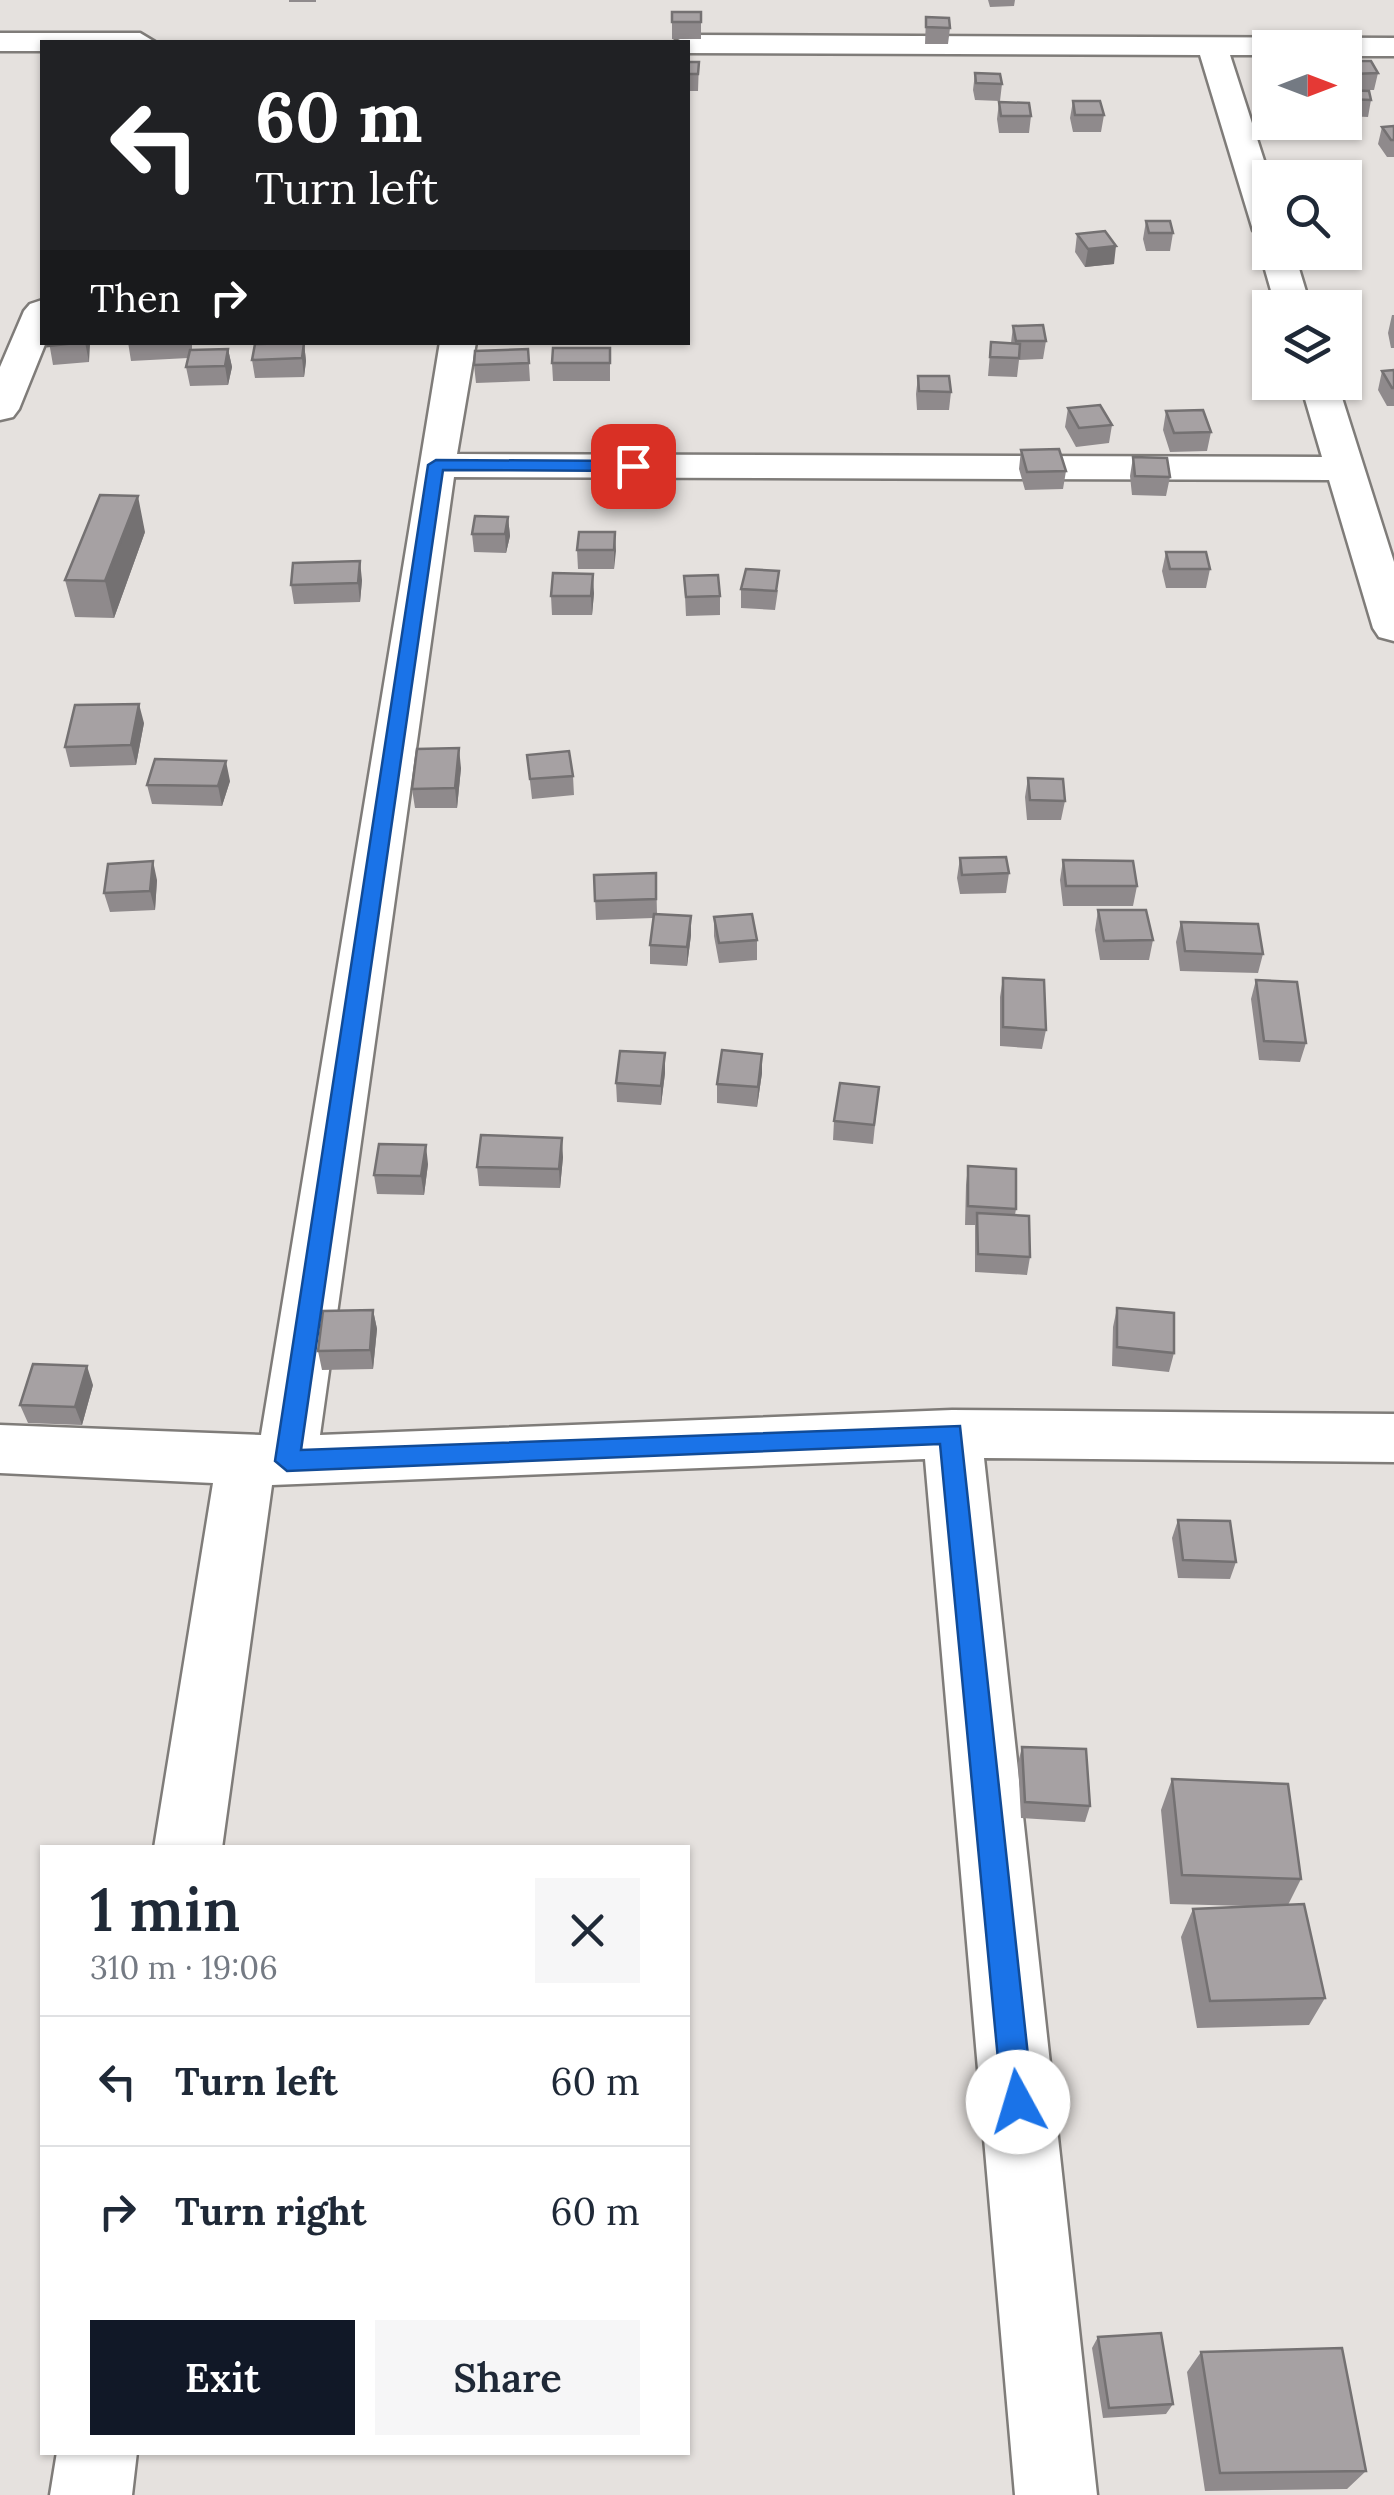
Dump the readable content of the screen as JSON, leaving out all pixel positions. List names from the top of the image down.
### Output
{
  "north": "right",
  "page": {
    "turn": ["60 m", "Turn left"],
    "then": "Then",
    "heading": ["1 min", "310 m · 19:06"],
    "list": [
      {
        "name": "Turn left",
        "value": "60 m"
      },
      {
        "name": "Turn right",
        "value": "60 m"
      }
    ],
    "buttons": ["Exit", "Share"]
  }
}
